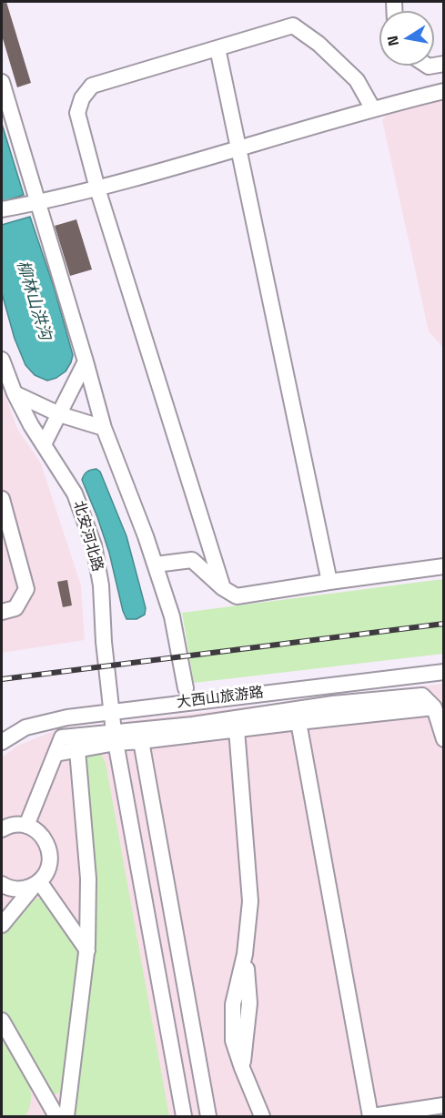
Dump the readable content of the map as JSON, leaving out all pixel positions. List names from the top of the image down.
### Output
{
  "streets": {
    "street": ["北安河北路", "大西山旅游路"]
  },
  "crossings": [
    ["北安河北路", "大西山旅游路"]
  ],
  "water": ["柳林山洪沟"],
  "north": "left"
}
